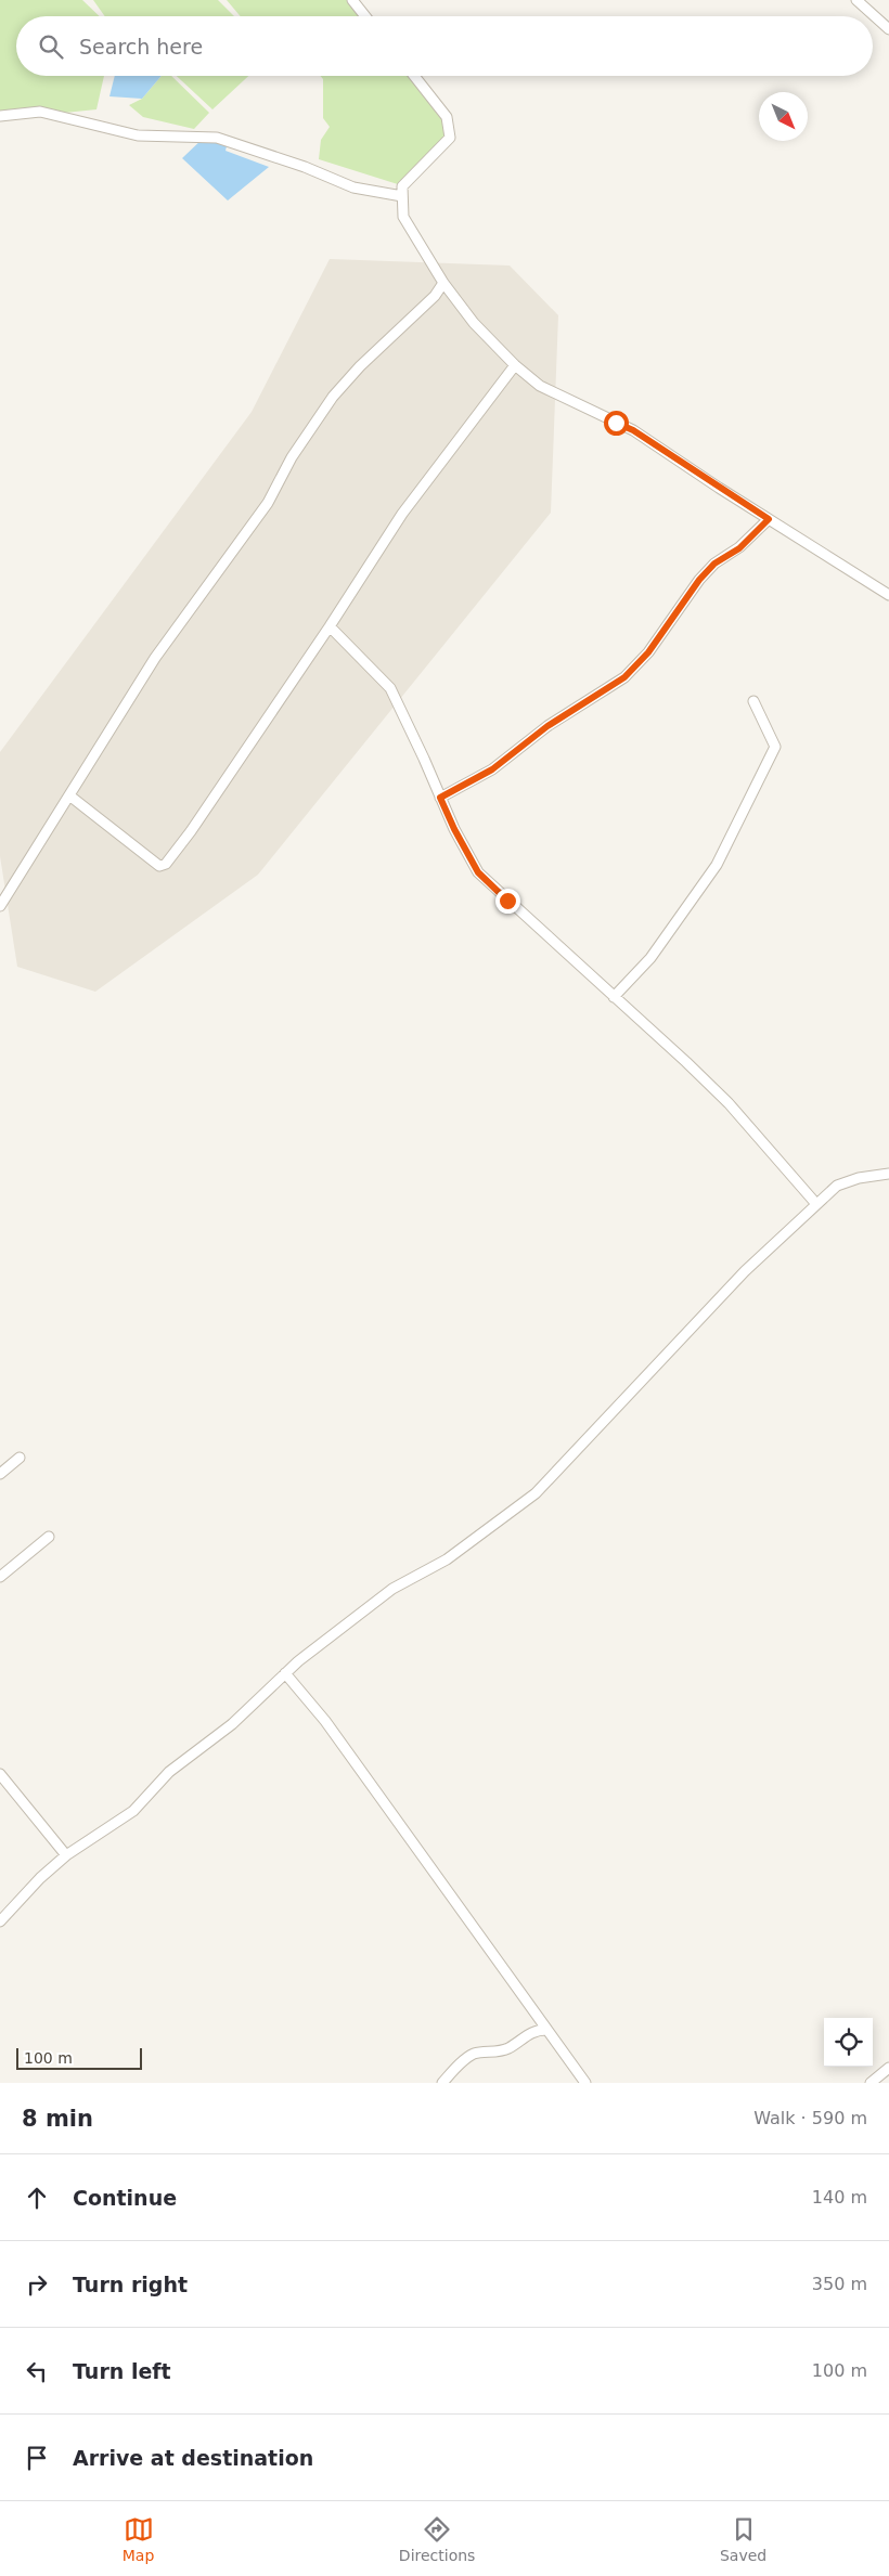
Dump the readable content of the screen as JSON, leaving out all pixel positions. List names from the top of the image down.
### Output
{
  "scale_bar": "100 m",
  "north": "bottom right",
  "page": {
    "search": "Search here",
    "scale": "100 m",
    "heading": ["8 min", "Walk · 590 m"],
    "list": [
      ["Continue", "140 m"],
      ["Turn right", "350 m"],
      ["Turn left", "100 m"],
      "Arrive at destination"
    ],
    "nav": ["Map", "Directions", "Saved"]
  }
}
